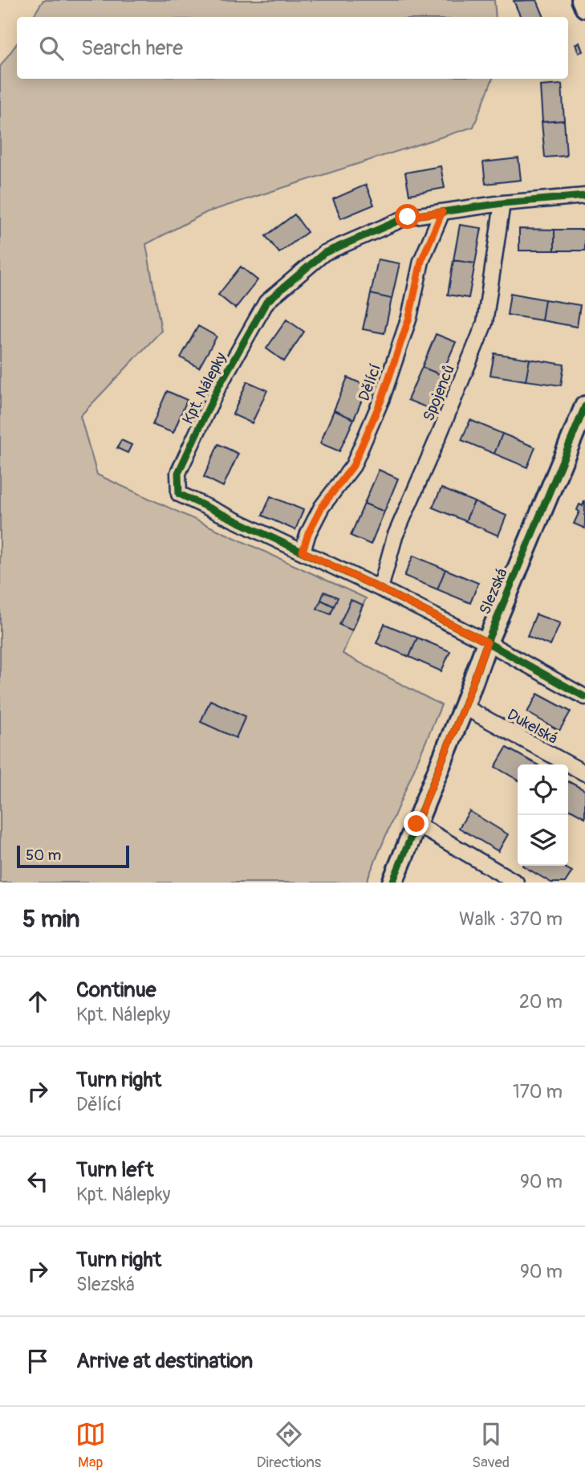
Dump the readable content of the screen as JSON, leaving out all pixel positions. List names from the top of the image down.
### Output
{
  "streets": {
    "street": [
      "Dělící",
      "Kpt. Nálepky",
      "Spojenců",
      "Slezská",
      "Dukelská"
    ]
  },
  "crossings": [
    ["Dělící", "Kpt. Nálepky"],
    ["Kpt. Nálepky", "Spojenců"],
    ["Kpt. Nálepky", "Slezská"],
    ["Slezská", "Dukelská"]
  ],
  "scale_bar": "50 m",
  "page": {
    "search": "Search here",
    "scale": "50 m",
    "heading": ["5 min", "Walk · 370 m"],
    "list": [
      ["Continue", "Kpt. Nálepky", "20 m"],
      ["Turn right", "Dělící", "170 m"],
      ["Turn left", "Kpt. Nálepky", "90 m"],
      ["Turn right", "Slezská", "90 m"],
      "Arrive at destination"
    ],
    "nav": ["Map", "Directions", "Saved"]
  }
}
